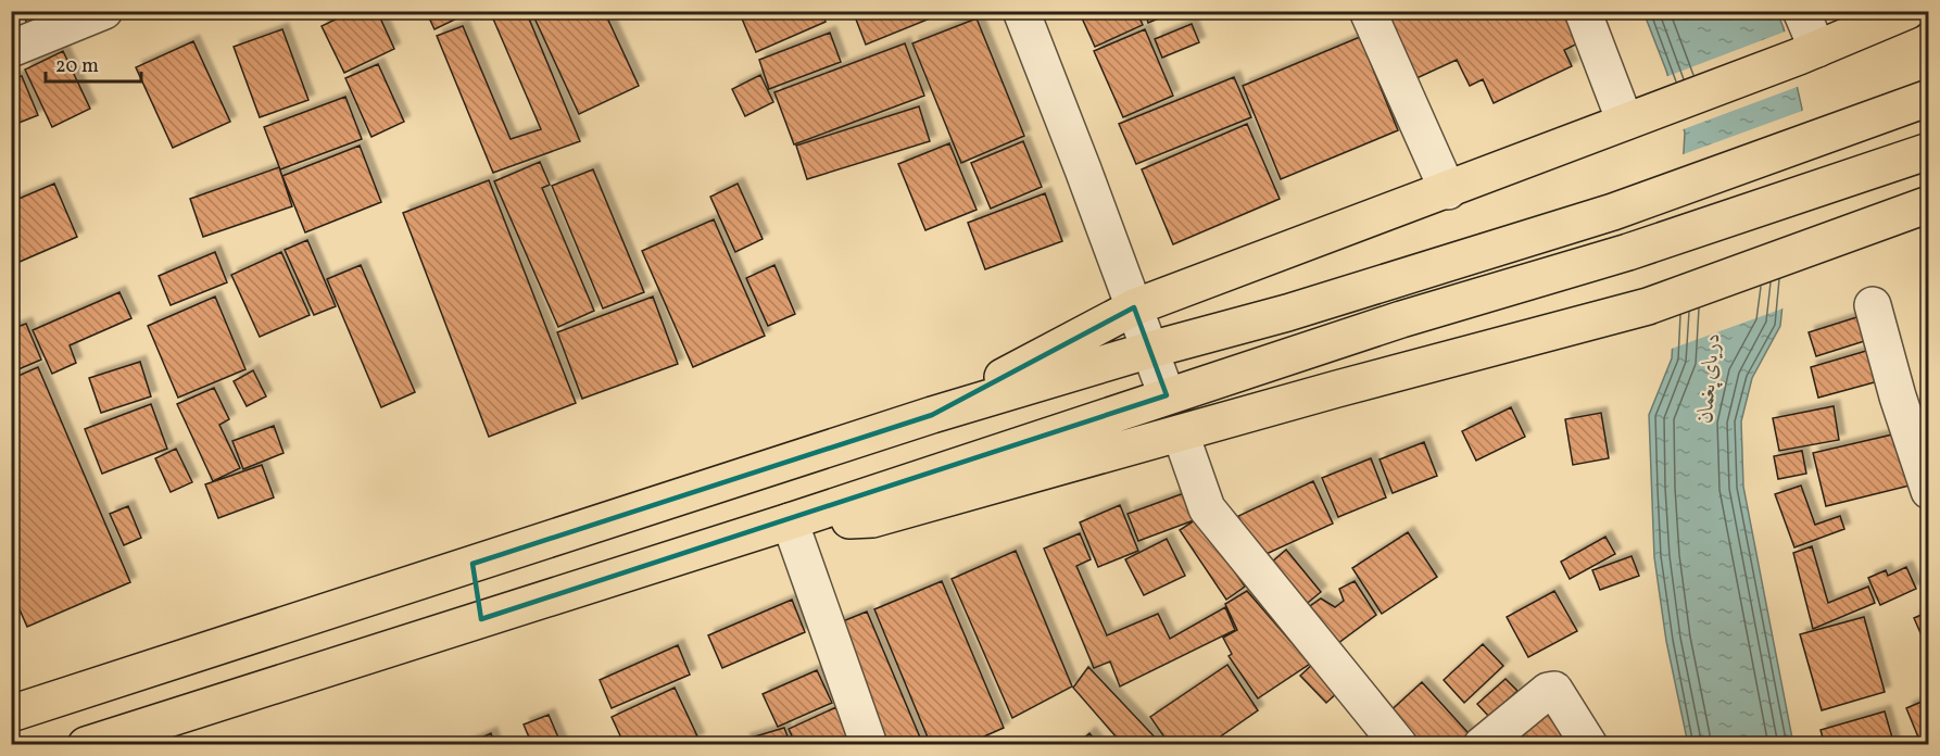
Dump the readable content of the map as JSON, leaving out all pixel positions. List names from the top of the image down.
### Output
{
  "water": ["دریای پغمان"],
  "scale_bar": "20 m"
}
